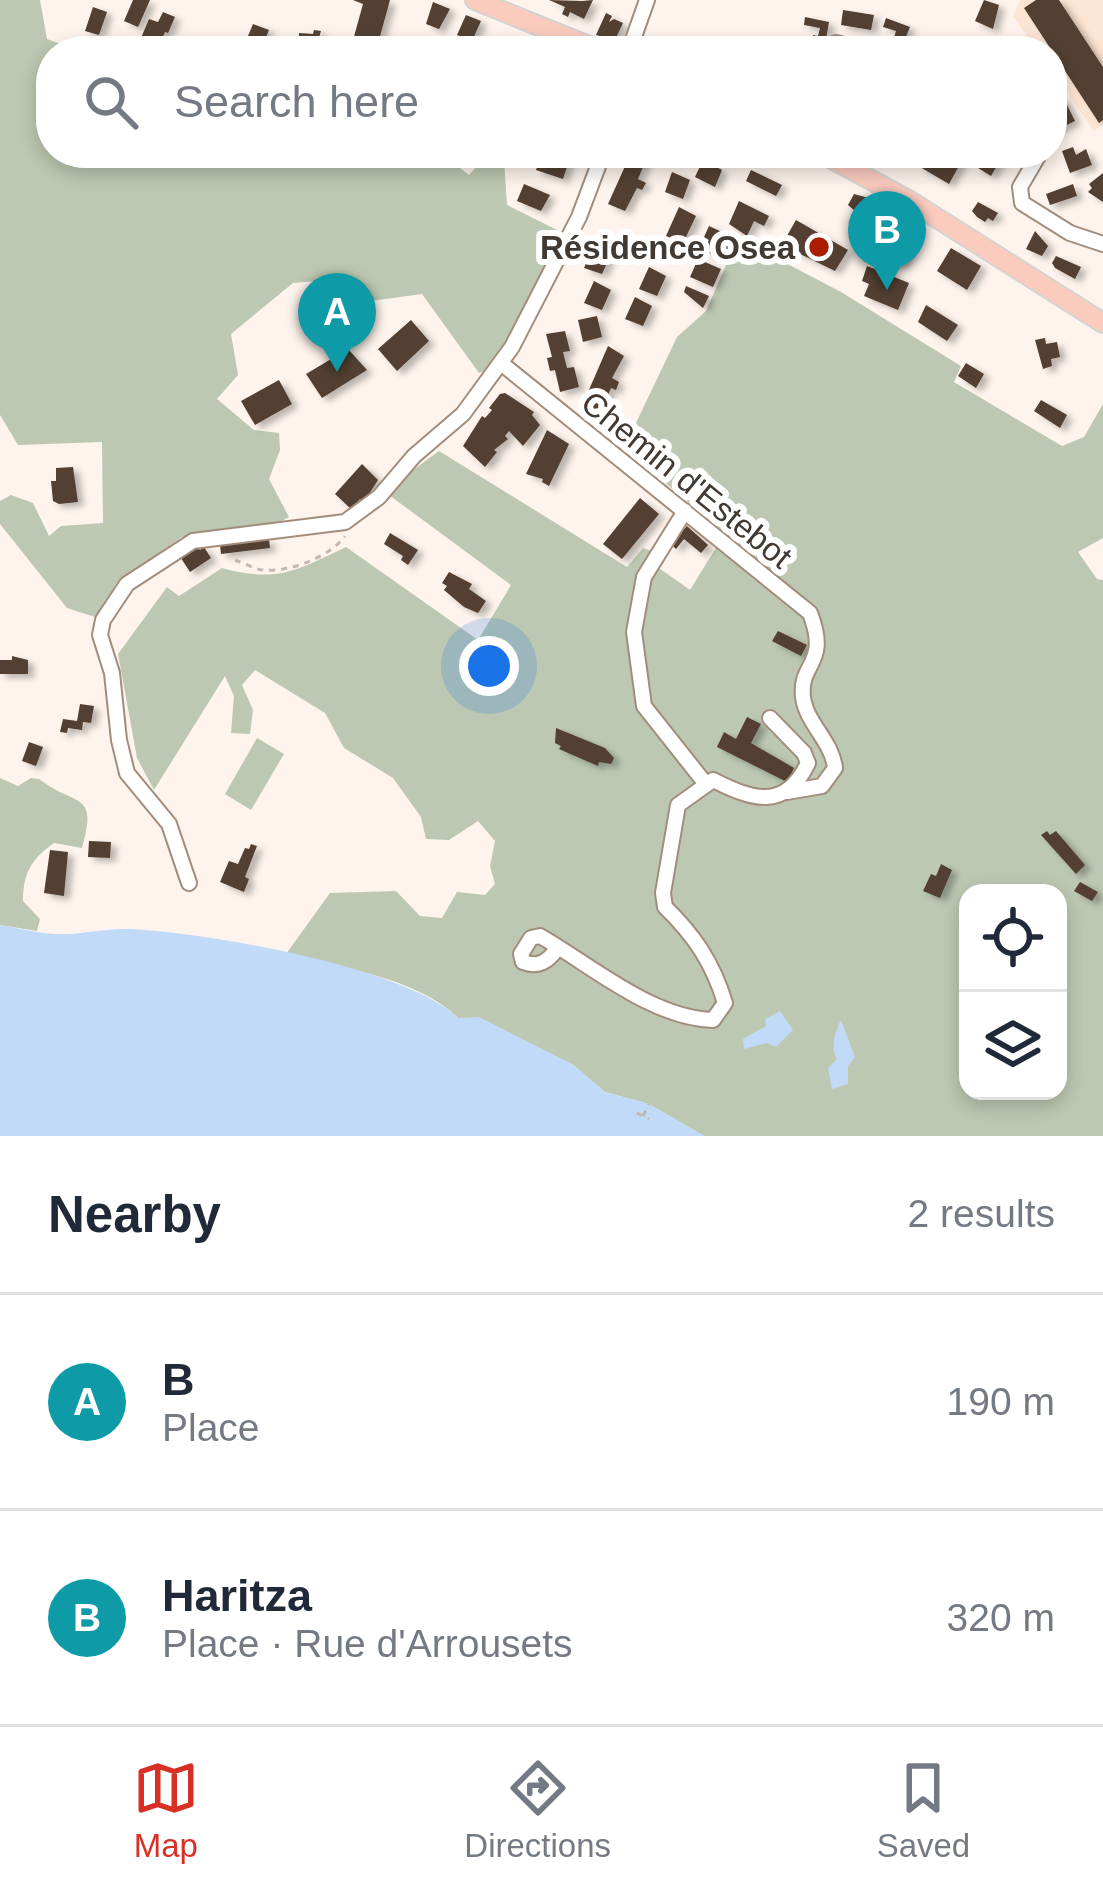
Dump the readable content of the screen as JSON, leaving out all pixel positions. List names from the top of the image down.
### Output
{
  "streets": {
    "street": ["Chemin d'Estebot"]
  },
  "places": ["Résidence Osea"],
  "page": {
    "search": "Search here",
    "pins": ["B", "A"],
    "heading": ["Nearby", "2 results"],
    "list": [
      {
        "mark": "A",
        "name": "B",
        "note": "Place",
        "value": "190 m"
      },
      {
        "mark": "B",
        "name": "Haritza",
        "note": "Place · Rue d'Arrousets",
        "value": "320 m"
      }
    ],
    "nav": ["Map", "Directions", "Saved"]
  }
}
